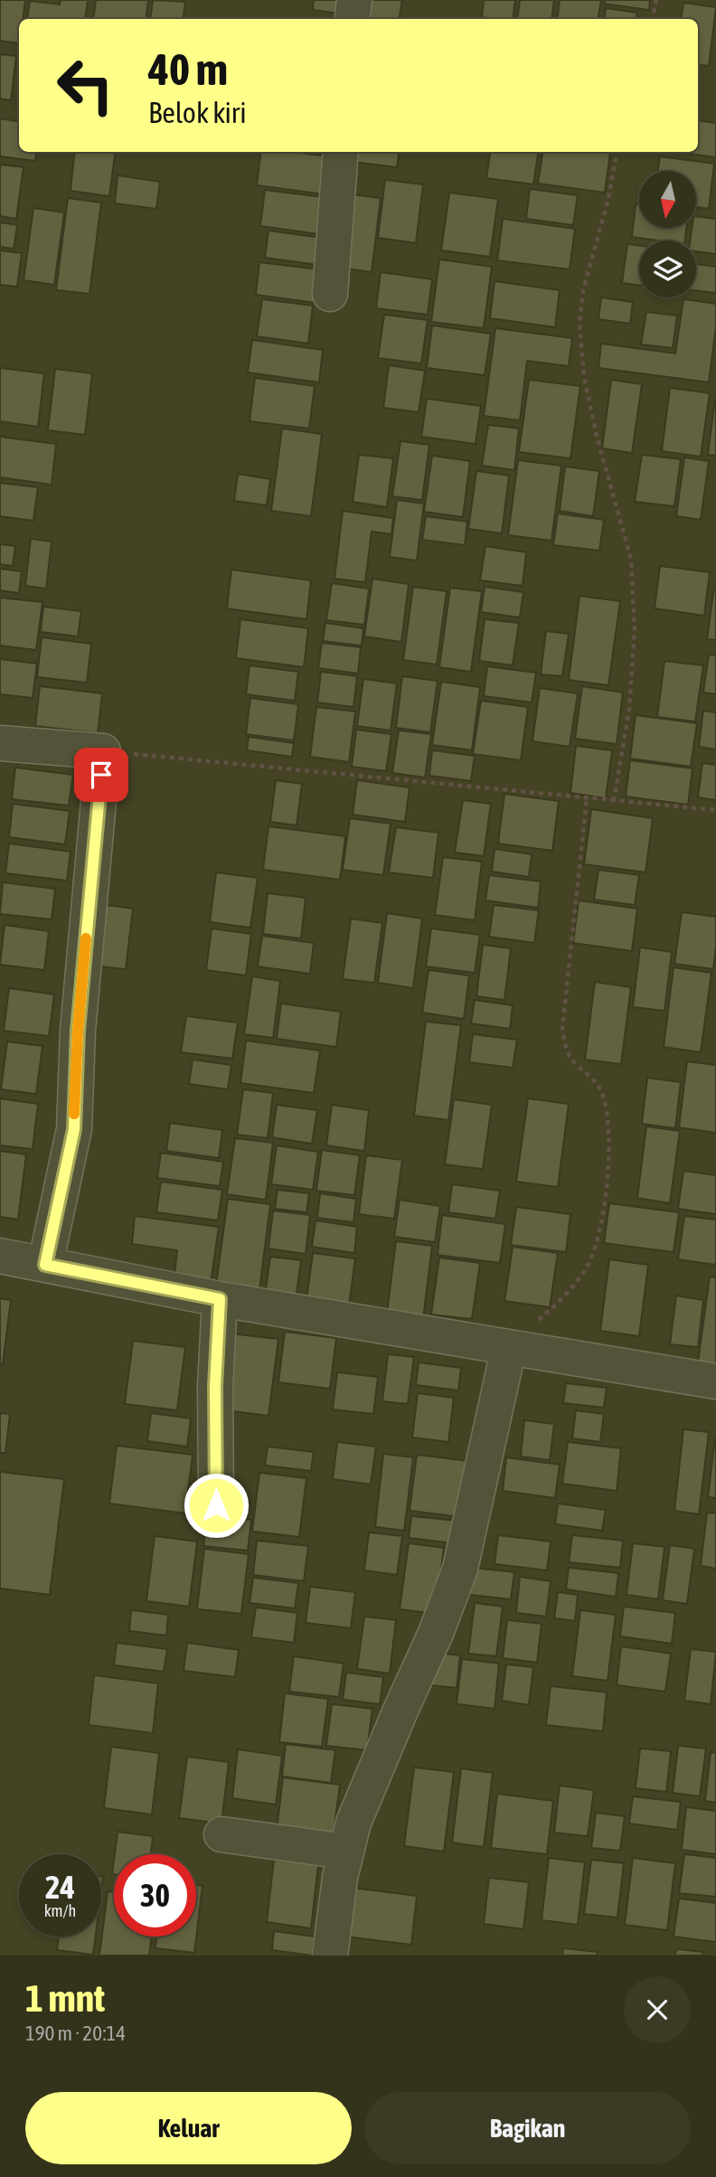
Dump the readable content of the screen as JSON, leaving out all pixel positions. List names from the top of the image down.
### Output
{
  "north": "bottom",
  "page": {
    "turn": ["40 m", "Belok kiri"],
    "speed": "24 km/h",
    "limit": "30",
    "heading": ["1 mnt", "190 m · 20:14"],
    "buttons": ["Keluar", "Bagikan"]
  }
}
